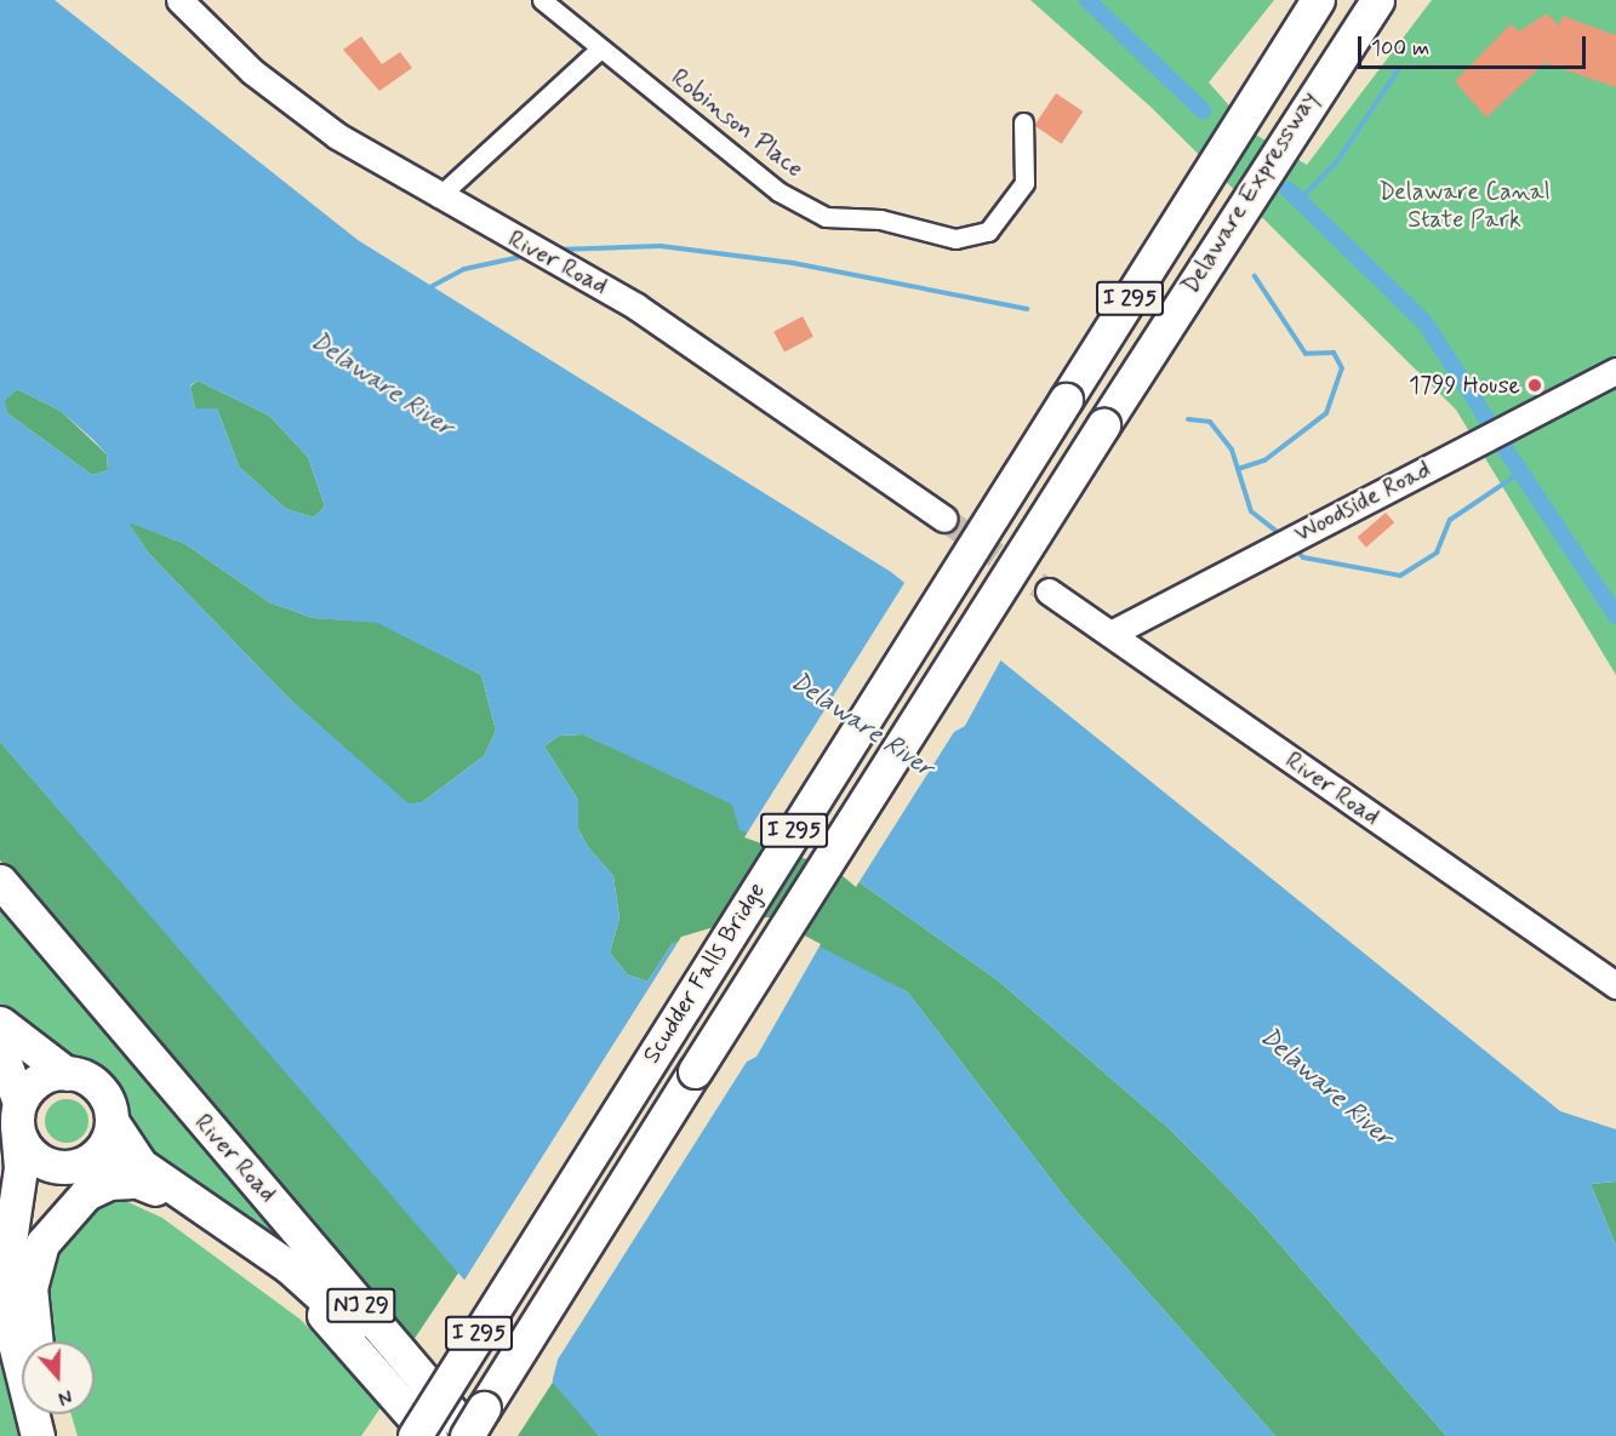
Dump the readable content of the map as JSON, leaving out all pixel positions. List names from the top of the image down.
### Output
{
  "streets": {
    "highway": [
      "Delaware Expressway",
      "River Road",
      "I 295",
      "Scudder Falls Bridge",
      "NJ 29"
    ],
    "main road": ["Woodside Road"],
    "street": ["Robinson Place"]
  },
  "crossings": [
    ["Delaware Expressway", "Scudder Falls Bridge"],
    ["River Road", "Woodside Road"]
  ],
  "water": ["Delaware River"],
  "parks": ["Delaware Canal State Park"],
  "places": ["1799 House"],
  "scale_bar": "100 m",
  "north": "bottom"
}
